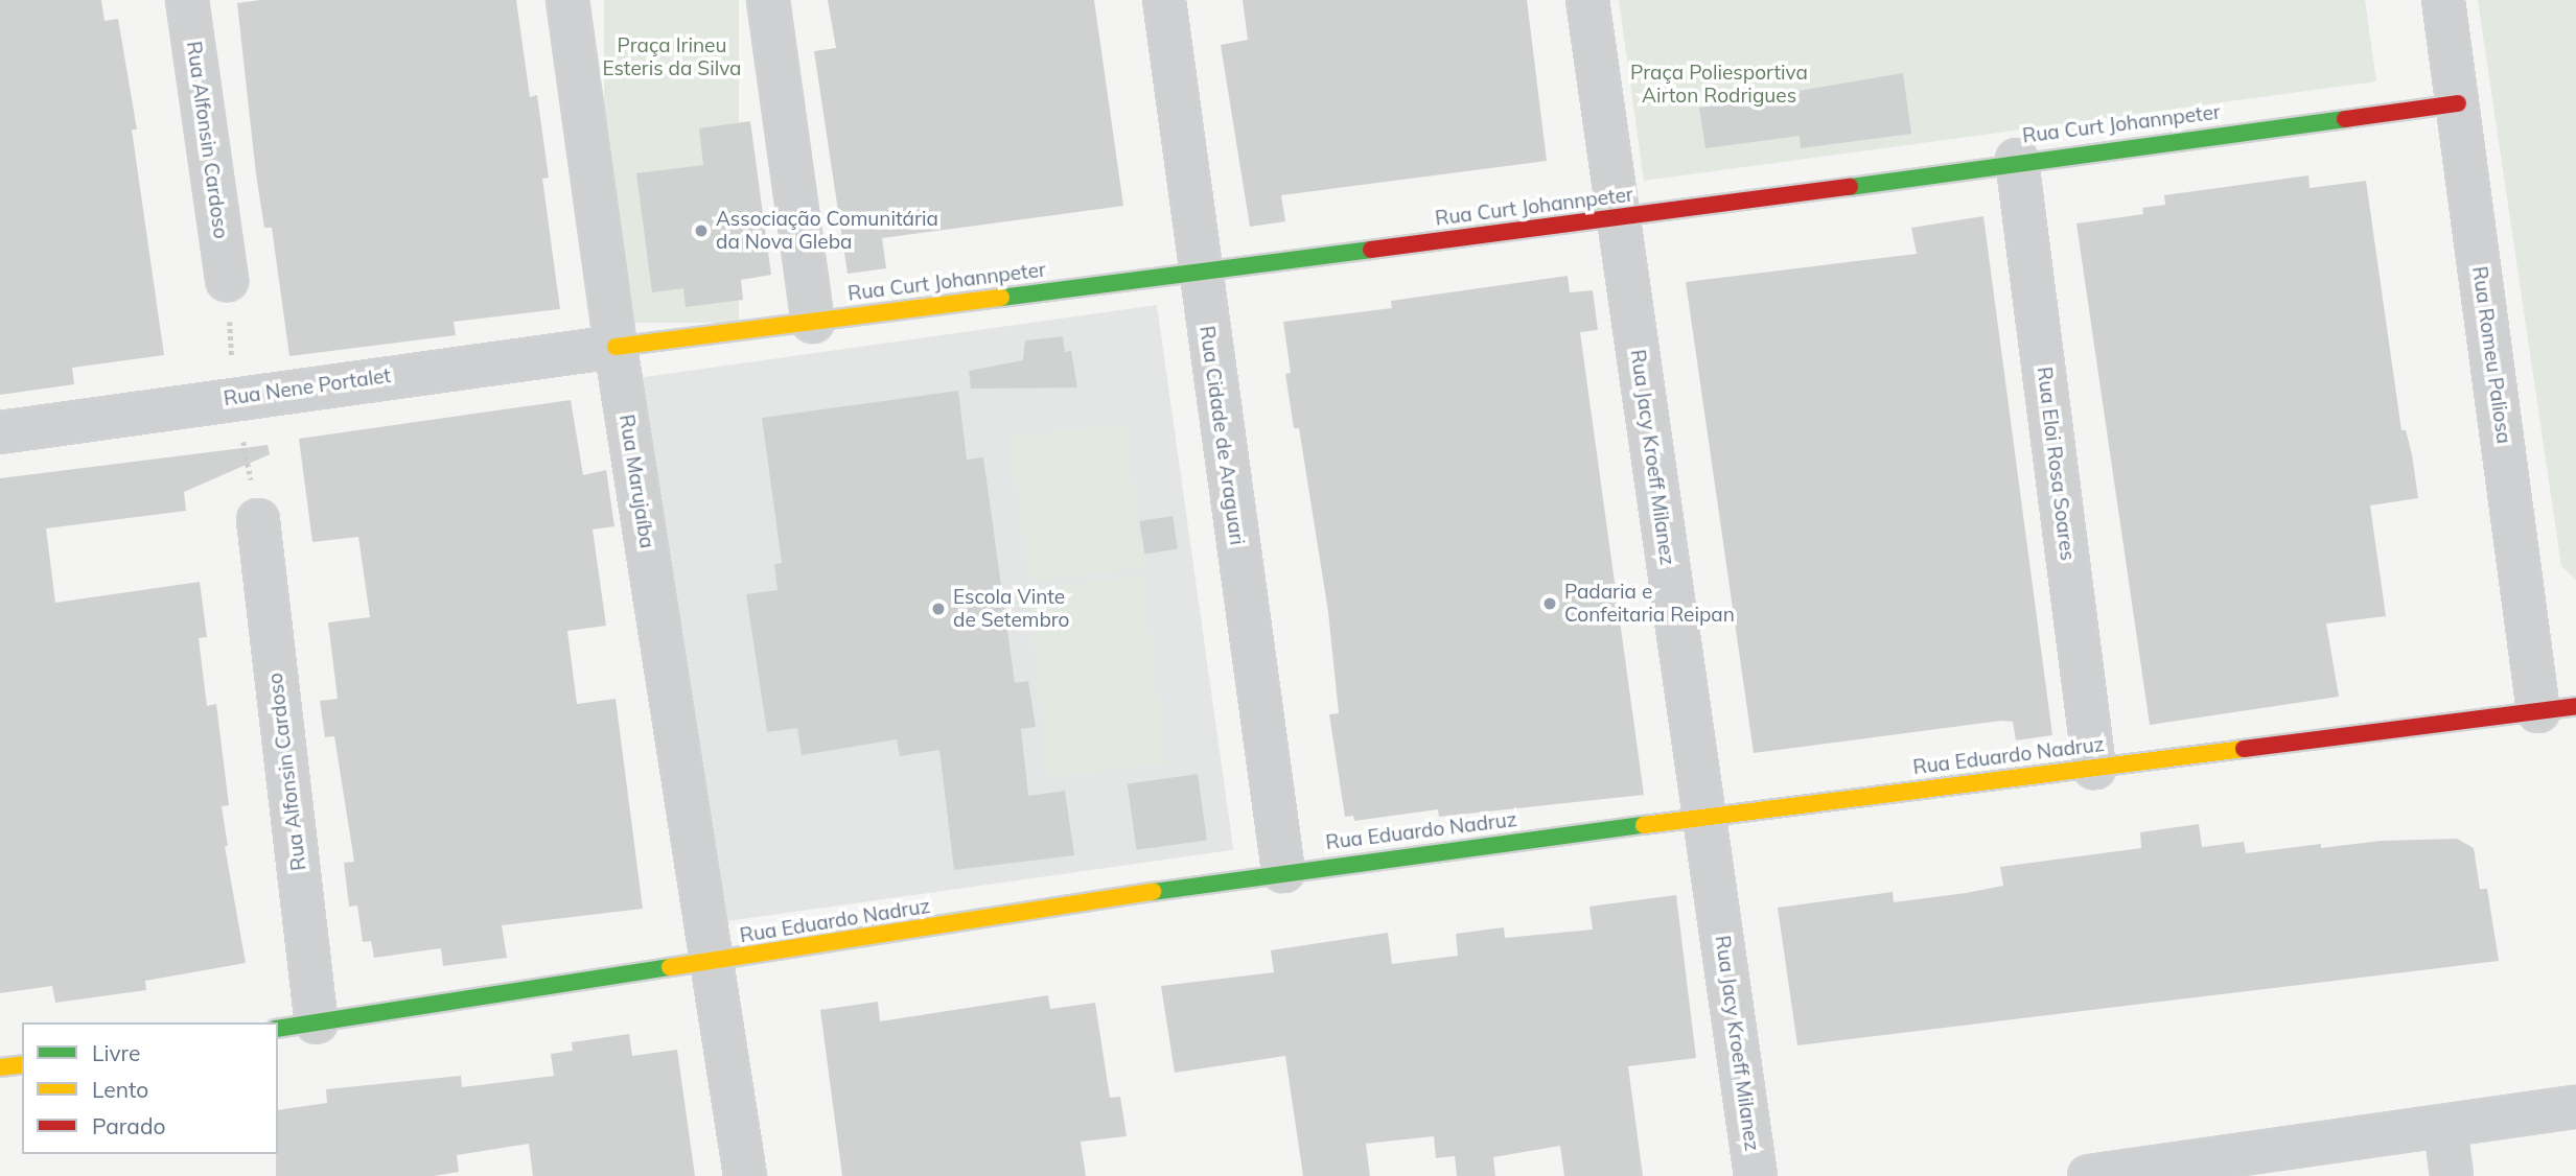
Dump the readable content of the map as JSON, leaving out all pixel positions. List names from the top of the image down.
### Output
{
  "streets": {
    "street": [
      "Rua Curt Johannpeter",
      "Rua Alfonsin Cardoso",
      "Rua Romeu Paliosa",
      "Rua Nene Portalet",
      "Rua Cidade de Araguari",
      "Rua Jacy Kroeff Milanez",
      "Rua Eloi Rosa Soares",
      "Rua Marujaíba",
      "Rua Eduardo Nadruz"
    ]
  },
  "crossings": [
    ["Rua Curt Johannpeter", "Rua Romeu Paliosa"],
    ["Rua Curt Johannpeter", "Rua Nene Portalet"],
    ["Rua Curt Johannpeter", "Rua Cidade de Araguari"],
    ["Rua Curt Johannpeter", "Rua Jacy Kroeff Milanez"],
    ["Rua Curt Johannpeter", "Rua Eloi Rosa Soares"],
    ["Rua Curt Johannpeter", "Rua Marujaíba"],
    ["Rua Alfonsin Cardoso", "Rua Eduardo Nadruz"],
    ["Rua Romeu Paliosa", "Rua Eduardo Nadruz"],
    ["Rua Nene Portalet", "Rua Marujaíba"],
    ["Rua Cidade de Araguari", "Rua Eduardo Nadruz"],
    ["Rua Jacy Kroeff Milanez", "Rua Eduardo Nadruz"],
    ["Rua Eloi Rosa Soares", "Rua Eduardo Nadruz"],
    ["Rua Marujaíba", "Rua Eduardo Nadruz"]
  ],
  "parks": ["Praça Irineu Esteris da Silva", "Praça Poliesportiva Airton Rodrigues"],
  "places": ["Associação Comunitária da Nova Gleba", "Padaria e Confeitaria Reipan", "Escola Vinte de Setembro"],
  "legend": ["Livre", "Lento", "Parado"]
}
